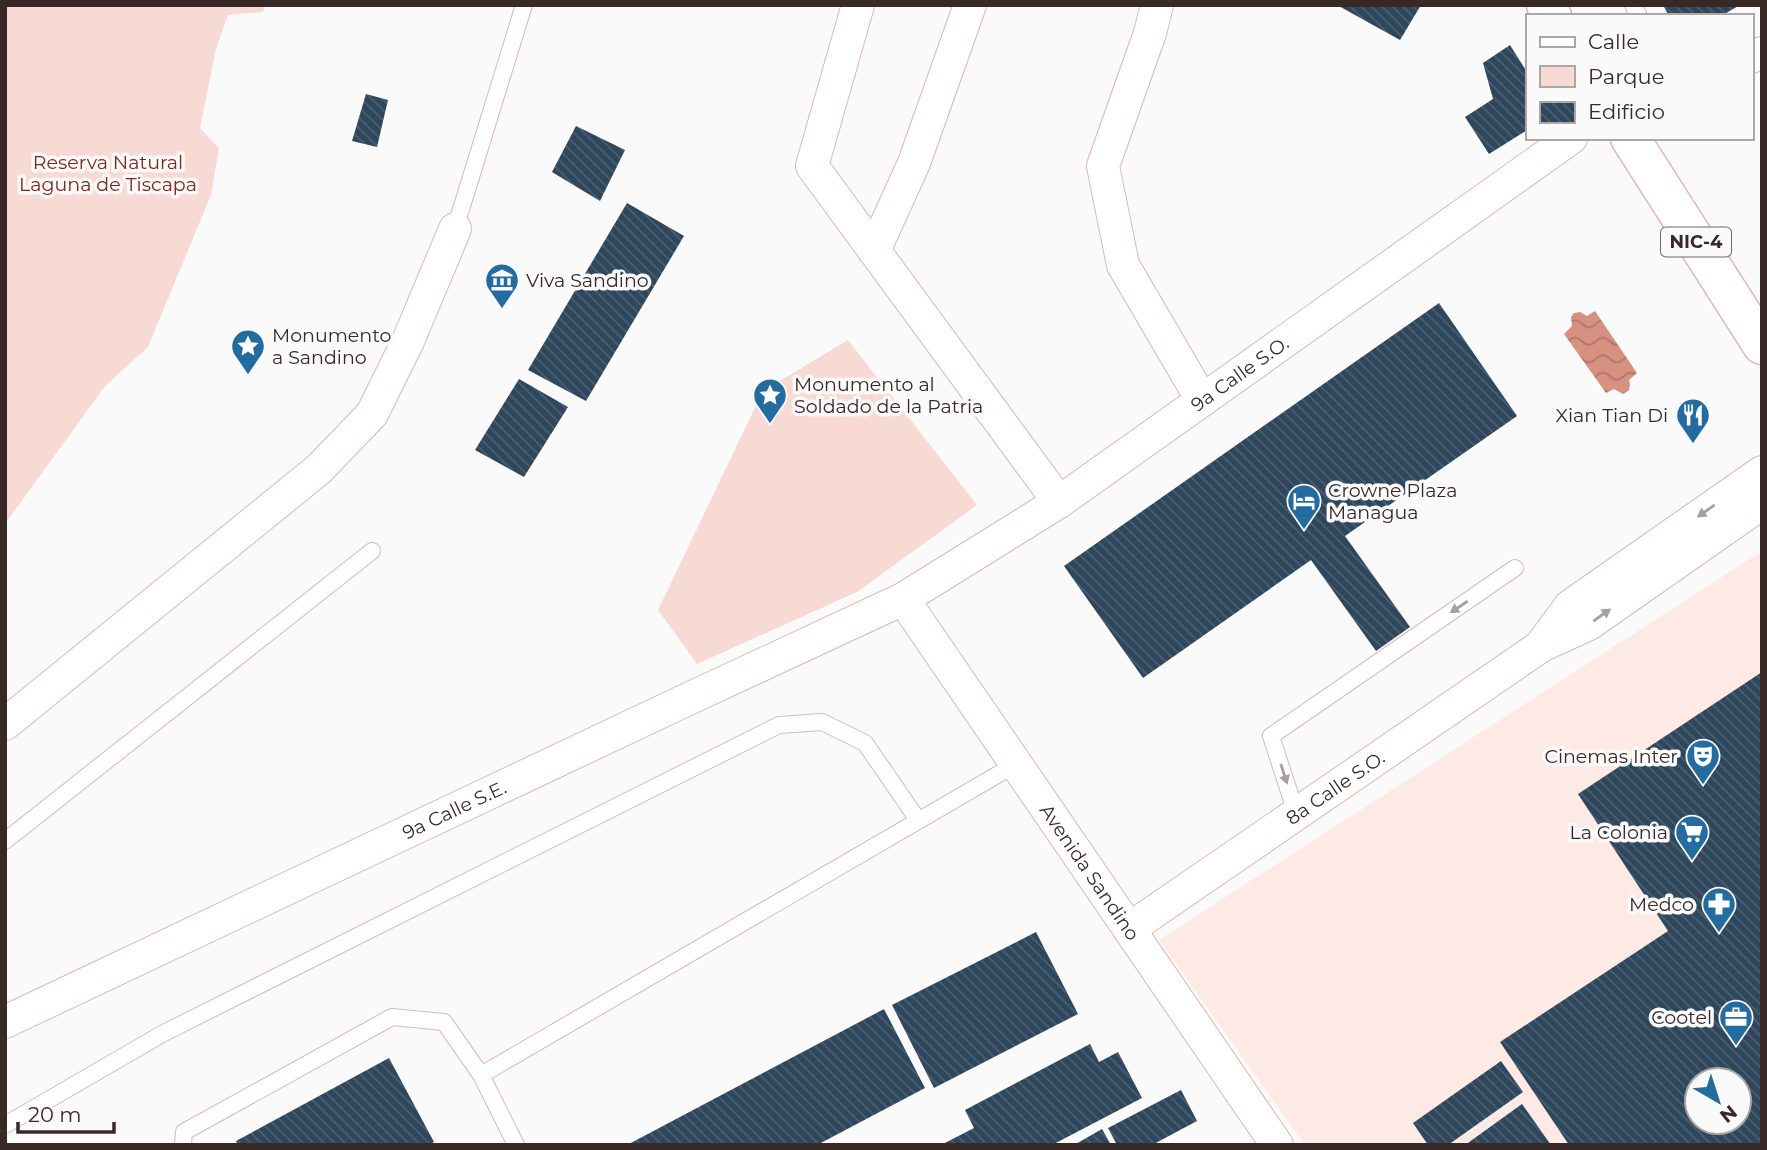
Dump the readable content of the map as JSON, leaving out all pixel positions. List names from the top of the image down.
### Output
{
  "streets": {
    "highway": ["NIC-4"],
    "street": [
      "9a Calle S.O.",
      "8a Calle S.O.",
      "9a Calle S.E.",
      "Avenida Sandino"
    ]
  },
  "crossings": [
    ["9a Calle S.O.", "9a Calle S.E."],
    ["9a Calle S.O.", "Avenida Sandino"],
    ["8a Calle S.O.", "Avenida Sandino"],
    ["9a Calle S.E.", "Avenida Sandino"]
  ],
  "parks": ["Reserva Natural Laguna de Tiscapa"],
  "places": {
    "museum": ["Viva Sandino"],
    "place": ["Monumento a Sandino", "Monumento al Soldado de la Patria"],
    "restaurant": ["Xian Tian Di"],
    "hotel": ["Crowne Plaza Managua"],
    "theatre": ["Cinemas Inter"],
    "supermarket": ["La Colonia"],
    "pharmacy": ["Medco"],
    "office": ["Cootel"]
  },
  "legend": ["Calle", "Parque", "Edificio"],
  "scale_bar": "20 m",
  "north": "bottom right"
}
